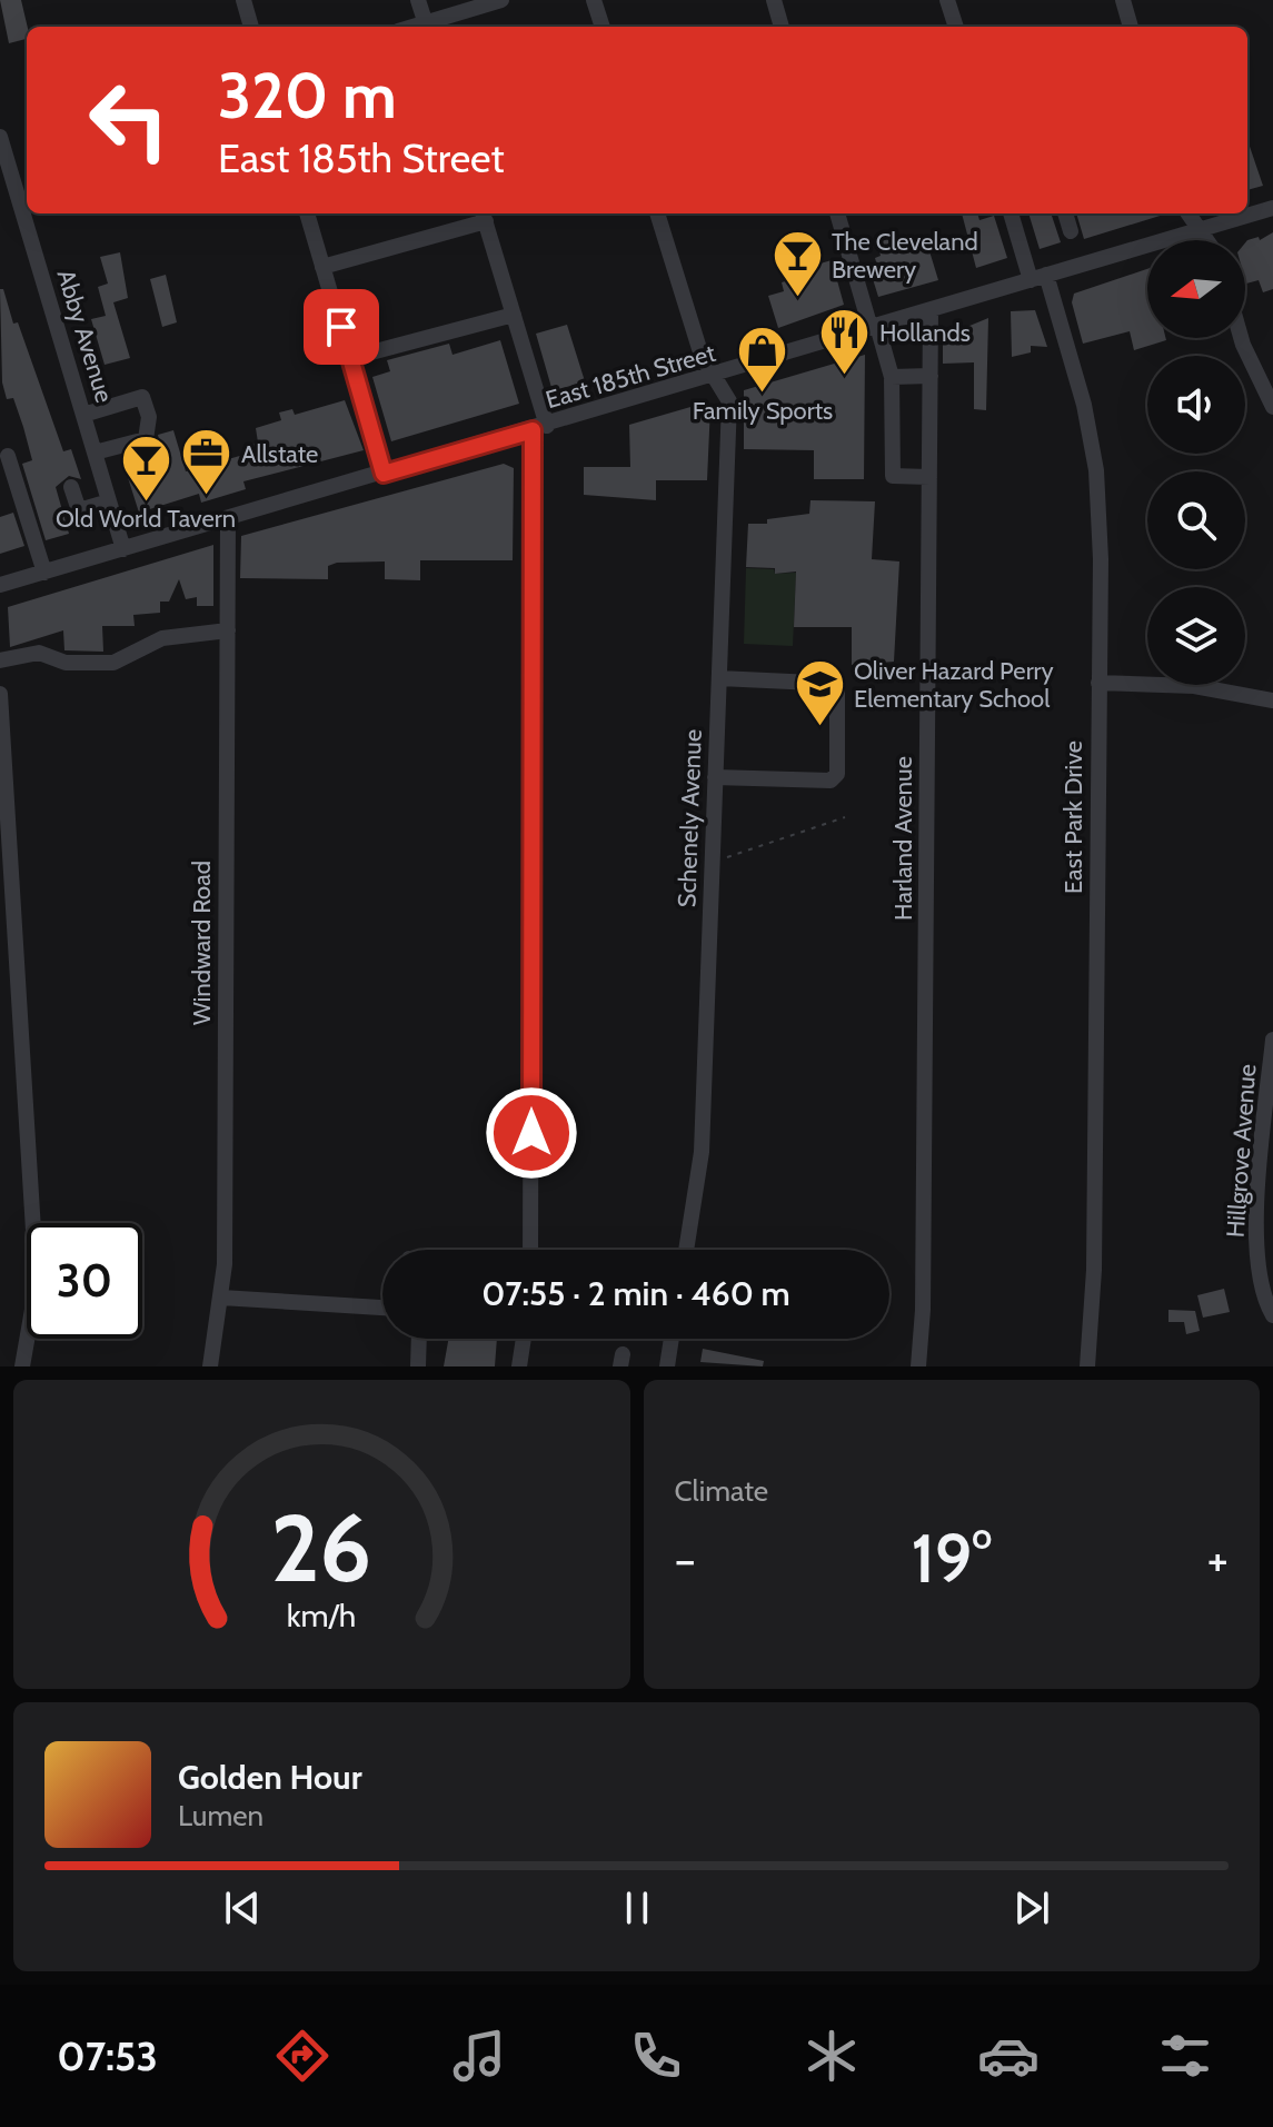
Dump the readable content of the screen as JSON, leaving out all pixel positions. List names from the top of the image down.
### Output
{
  "streets": {
    "street": [
      "Abby Avenue",
      "East 185th Street",
      "East Park Drive",
      "Schenely Avenue",
      "Harland Avenue",
      "Windward Road",
      "Hillgrove Avenue"
    ]
  },
  "crossings": [
    ["Abby Avenue", "East 185th Street"],
    ["East 185th Street", "East Park Drive"],
    ["East 185th Street", "Schenely Avenue"],
    ["East 185th Street", "Harland Avenue"],
    ["East 185th Street", "Windward Road"]
  ],
  "places": {
    "bar": ["The Cleveland Brewery", "Old World Tavern"],
    "restaurant": ["Hollands"],
    "shop": ["Family Sports"],
    "office": ["Allstate"],
    "school or university": ["Oliver Hazard Perry Elementary School"]
  },
  "north": "left",
  "page": {
    "turn": ["320 m", "East 185th Street"],
    "limit": "30",
    "trip": "07:55 · 2 min · 460 m",
    "tile": "Climate",
    "heat": ["−", "19°", "+"],
    "song": ["Golden Hour", "Lumen"],
    "tabs": "07:53",
    "gauge": ["26", "km/h"]
  }
}
